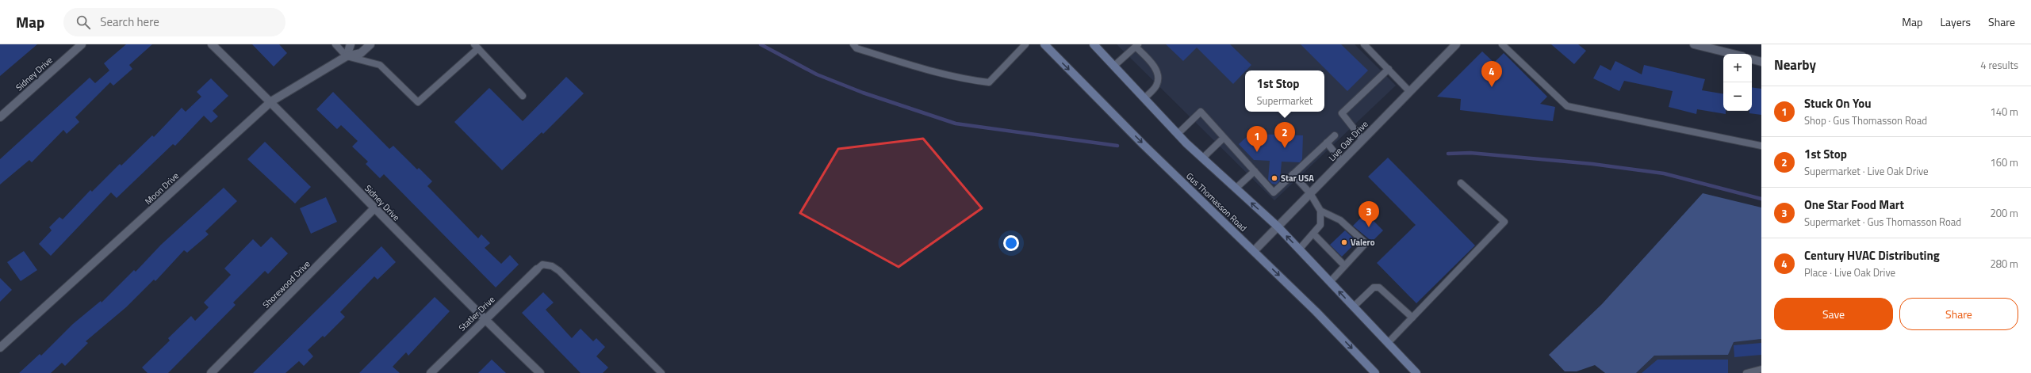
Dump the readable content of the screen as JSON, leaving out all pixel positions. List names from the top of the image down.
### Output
{
  "streets": {
    "main road": ["Gus Thomasson Road"],
    "street": [
      "Sidney Drive",
      "Live Oak Drive",
      "Moon Drive",
      "Shorewood Drive",
      "Statler Drive"
    ]
  },
  "crossings": [
    ["Sidney Drive", "Moon Drive"],
    ["Sidney Drive", "Shorewood Drive"],
    ["Sidney Drive", "Statler Drive"],
    ["Live Oak Drive", "Gus Thomasson Road"]
  ],
  "places": ["Star USA", "Valero"],
  "page": {
    "header": "Map",
    "search": "Search here",
    "nav": ["Map", "Layers", "Share"],
    "heading": ["Nearby", "4 results"],
    "map_buttons": ["+", "−"],
    "pins": [
      "4",
      "2",
      "1",
      "3"
    ],
    "popup": ["1st Stop", "Supermarket"],
    "list": [
      {
        "mark": "1",
        "name": "Stuck On You",
        "note": "Shop · Gus Thomasson Road",
        "value": "140 m"
      },
      {
        "mark": "2",
        "name": "1st Stop",
        "note": "Supermarket · Live Oak Drive",
        "value": "160 m"
      },
      {
        "mark": "3",
        "name": "One Star Food Mart",
        "note": "Supermarket · Gus Thomasson Road",
        "value": "200 m"
      },
      {
        "mark": "4",
        "name": "Century HVAC Distributing",
        "note": "Place · Live Oak Drive",
        "value": "280 m"
      }
    ],
    "buttons": ["Save", "Share"]
  }
}
